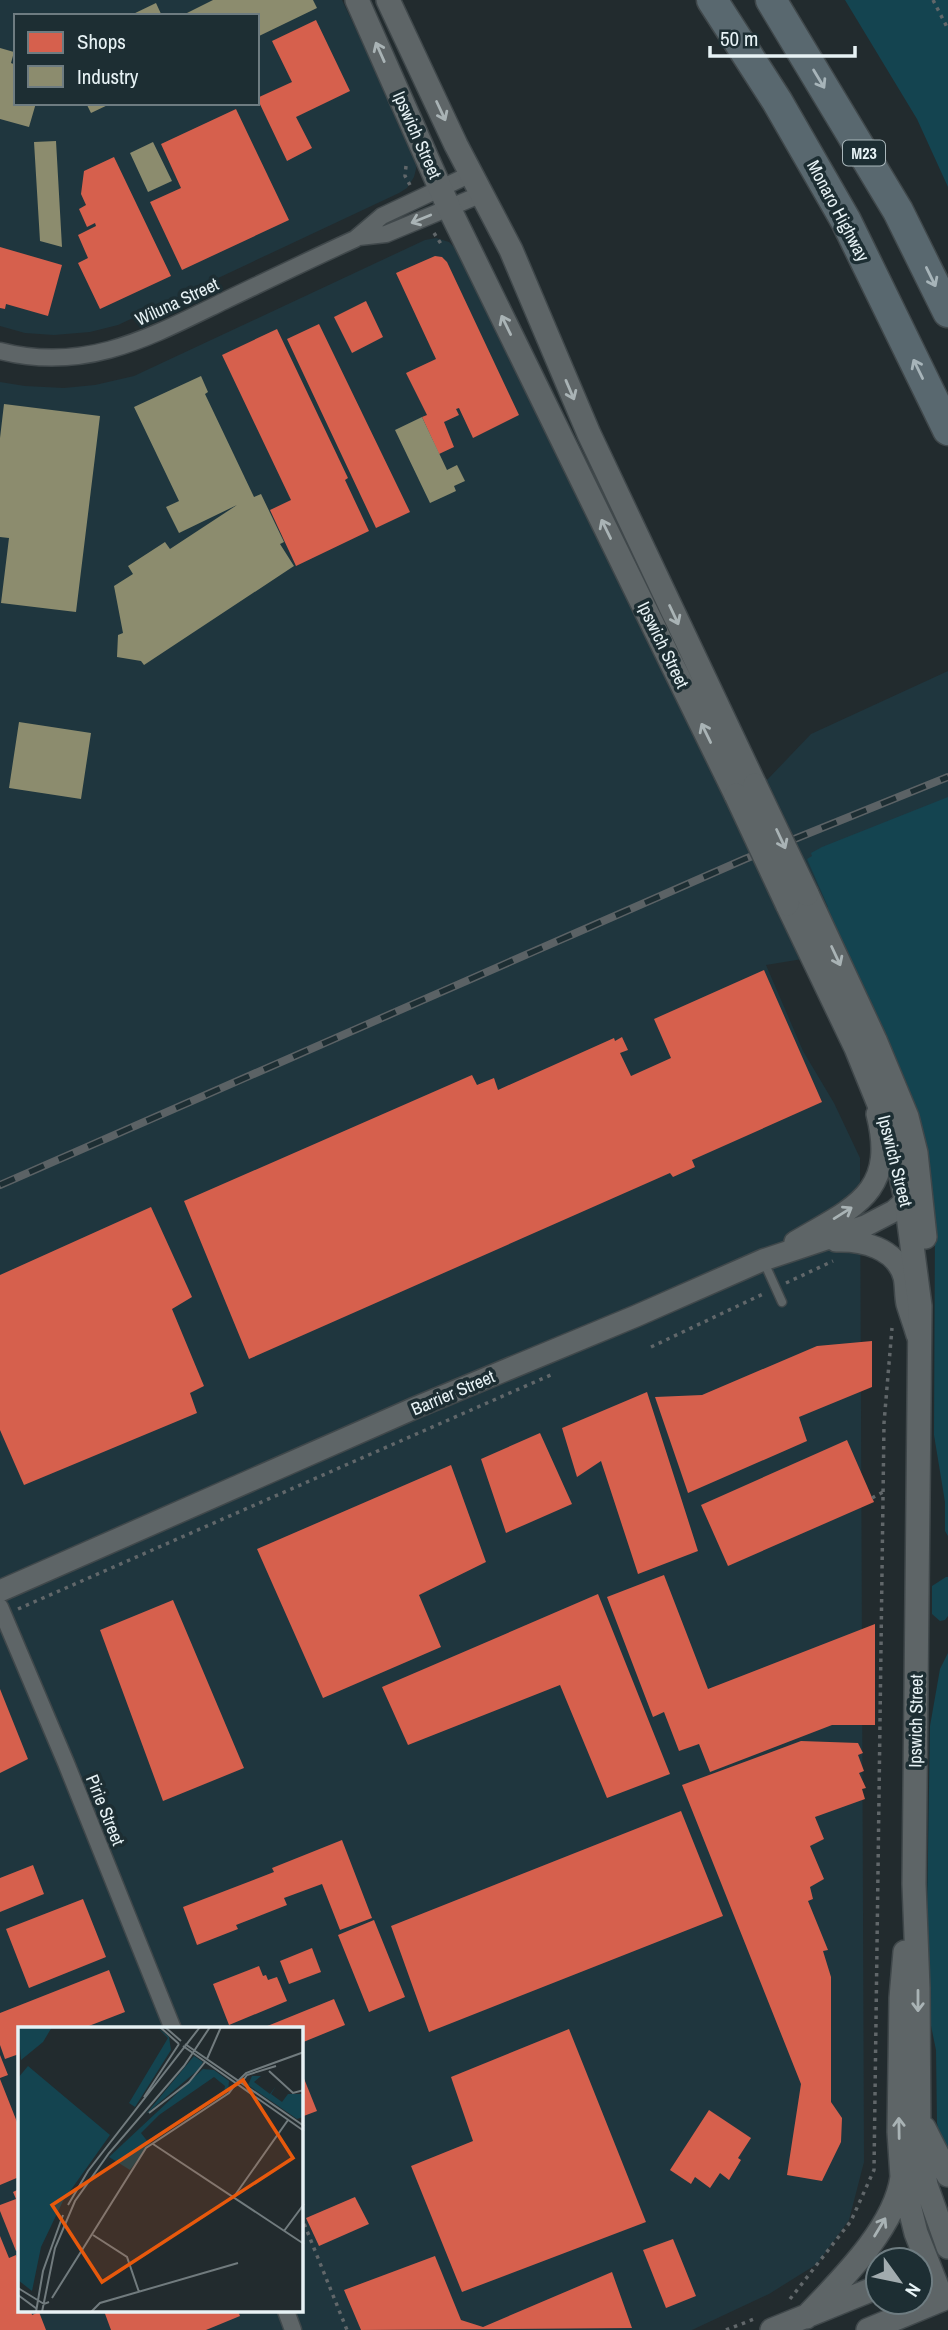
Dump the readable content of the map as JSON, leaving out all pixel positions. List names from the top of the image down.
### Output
{
  "streets": {
    "highway": ["M23", "Monaro Highway"],
    "main road": ["Ipswich Street"],
    "street": ["Wiluna Street", "Barrier Street", "Pirie Street"]
  },
  "crossings": [
    ["Ipswich Street", "Wiluna Street"],
    ["Ipswich Street", "Barrier Street"]
  ],
  "legend": ["Shops", "Industry"],
  "scale_bar": "50 m",
  "north": "bottom right"
}
